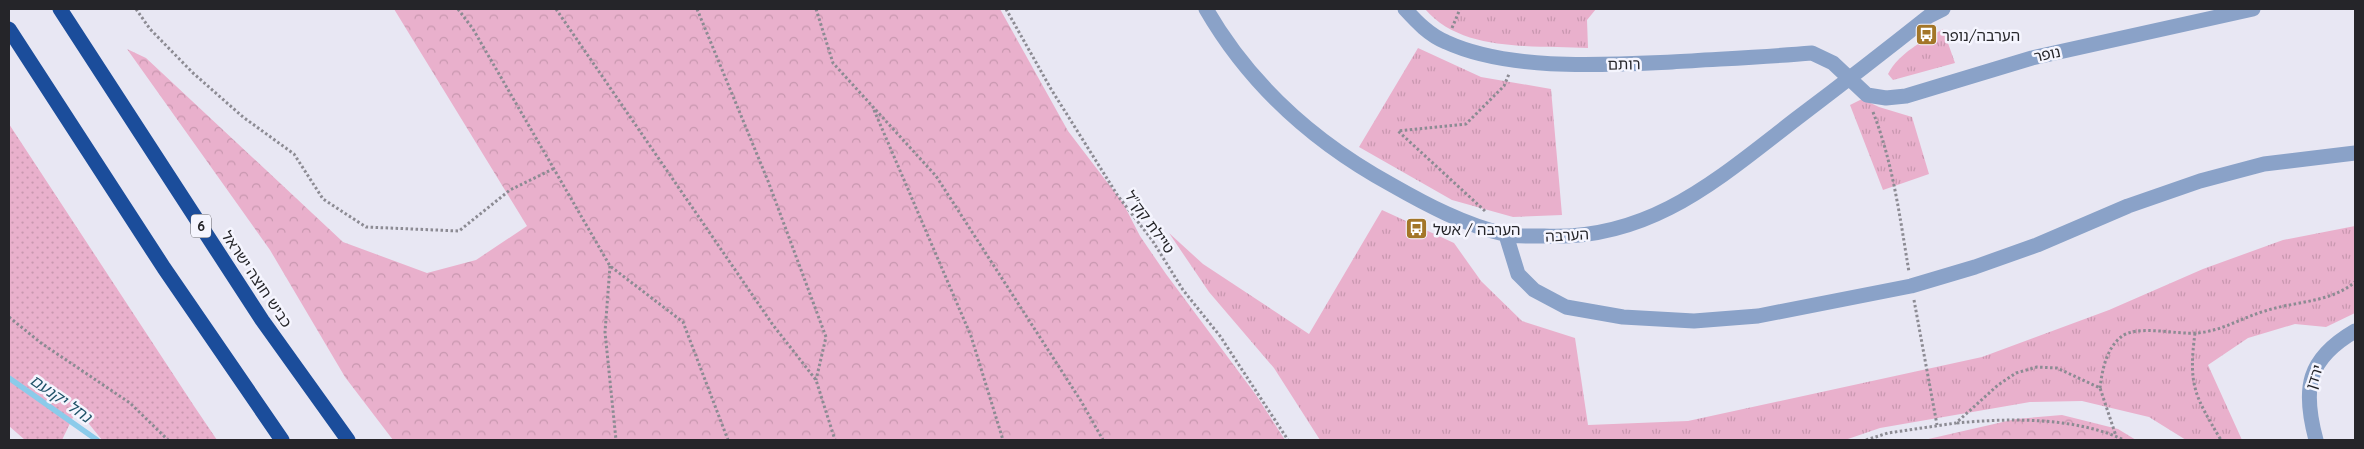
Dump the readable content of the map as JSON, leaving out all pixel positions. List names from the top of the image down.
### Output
{
  "streets": {
    "highway": ["6", "כביש חוצה ישראל"],
    "street": [
      "נופר",
      "רותם",
      "הערבה",
      "ירדן"
    ],
    "path": ["טיילת קק\"ל"]
  },
  "crossings": [
    ["רותם", "הערבה"]
  ],
  "water": ["נחל יקנעם"],
  "places": {
    "bus stop": ["הערבה/נופר", "הערבה / אשל"]
  }
}
